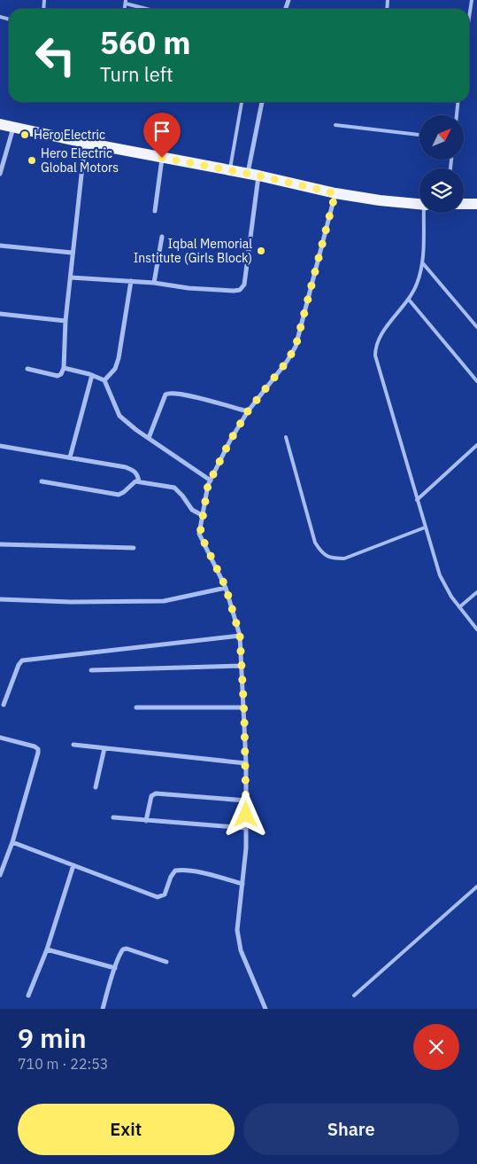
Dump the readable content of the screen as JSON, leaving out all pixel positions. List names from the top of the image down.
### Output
{
  "places": ["Hero Electric", "Hero Electric Global Motors", "Iqbal Memorial Institute (Girls Block)"],
  "north": "top right",
  "page": {
    "turn": ["560 m", "Turn left"],
    "heading": ["9 min", "710 m · 22:53"],
    "buttons": ["Exit", "Share"]
  }
}
